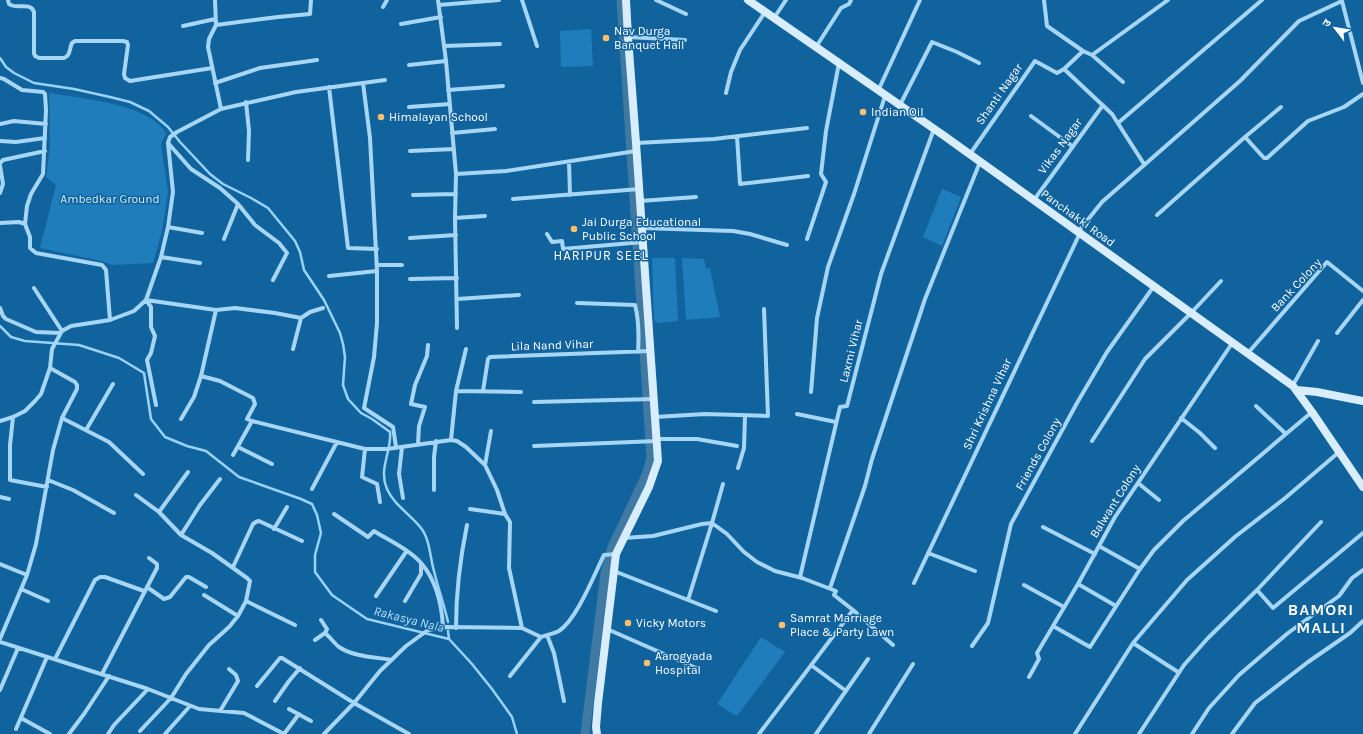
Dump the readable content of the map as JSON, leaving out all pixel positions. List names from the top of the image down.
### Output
{
  "streets": {
    "main road": ["Panchakki Road"],
    "street": [
      "Shanti Nagar",
      "Vikas Nagar",
      "Bank Colony",
      "Lila Nand Vihar",
      "Laxmi Vihar",
      "Shri Krishna Vihar",
      "Friends Colony",
      "Balwant Colony"
    ]
  },
  "crossings": [
    ["Shanti Nagar", "Panchakki Road"],
    ["Vikas Nagar", "Panchakki Road"],
    ["Panchakki Road", "Bank Colony"],
    ["Panchakki Road", "Laxmi Vihar"],
    ["Panchakki Road", "Shri Krishna Vihar"],
    ["Panchakki Road", "Friends Colony"],
    ["Panchakki Road", "Balwant Colony"]
  ],
  "districts": ["HARIPUR SEEL", "BAMORI MALLI"],
  "water": ["Rakasya Nala"],
  "parks": ["Ambedkar Ground"],
  "places": [
    "Nav Durga Banquet Hall",
    "Indian Oil",
    "Himalayan School",
    "Jai Durga Educational Public School",
    "Vicky Motors",
    "Samrat Marriage Place & Party Lawn",
    "Aarogyada Hospital"
  ],
  "north": "top left"
}
